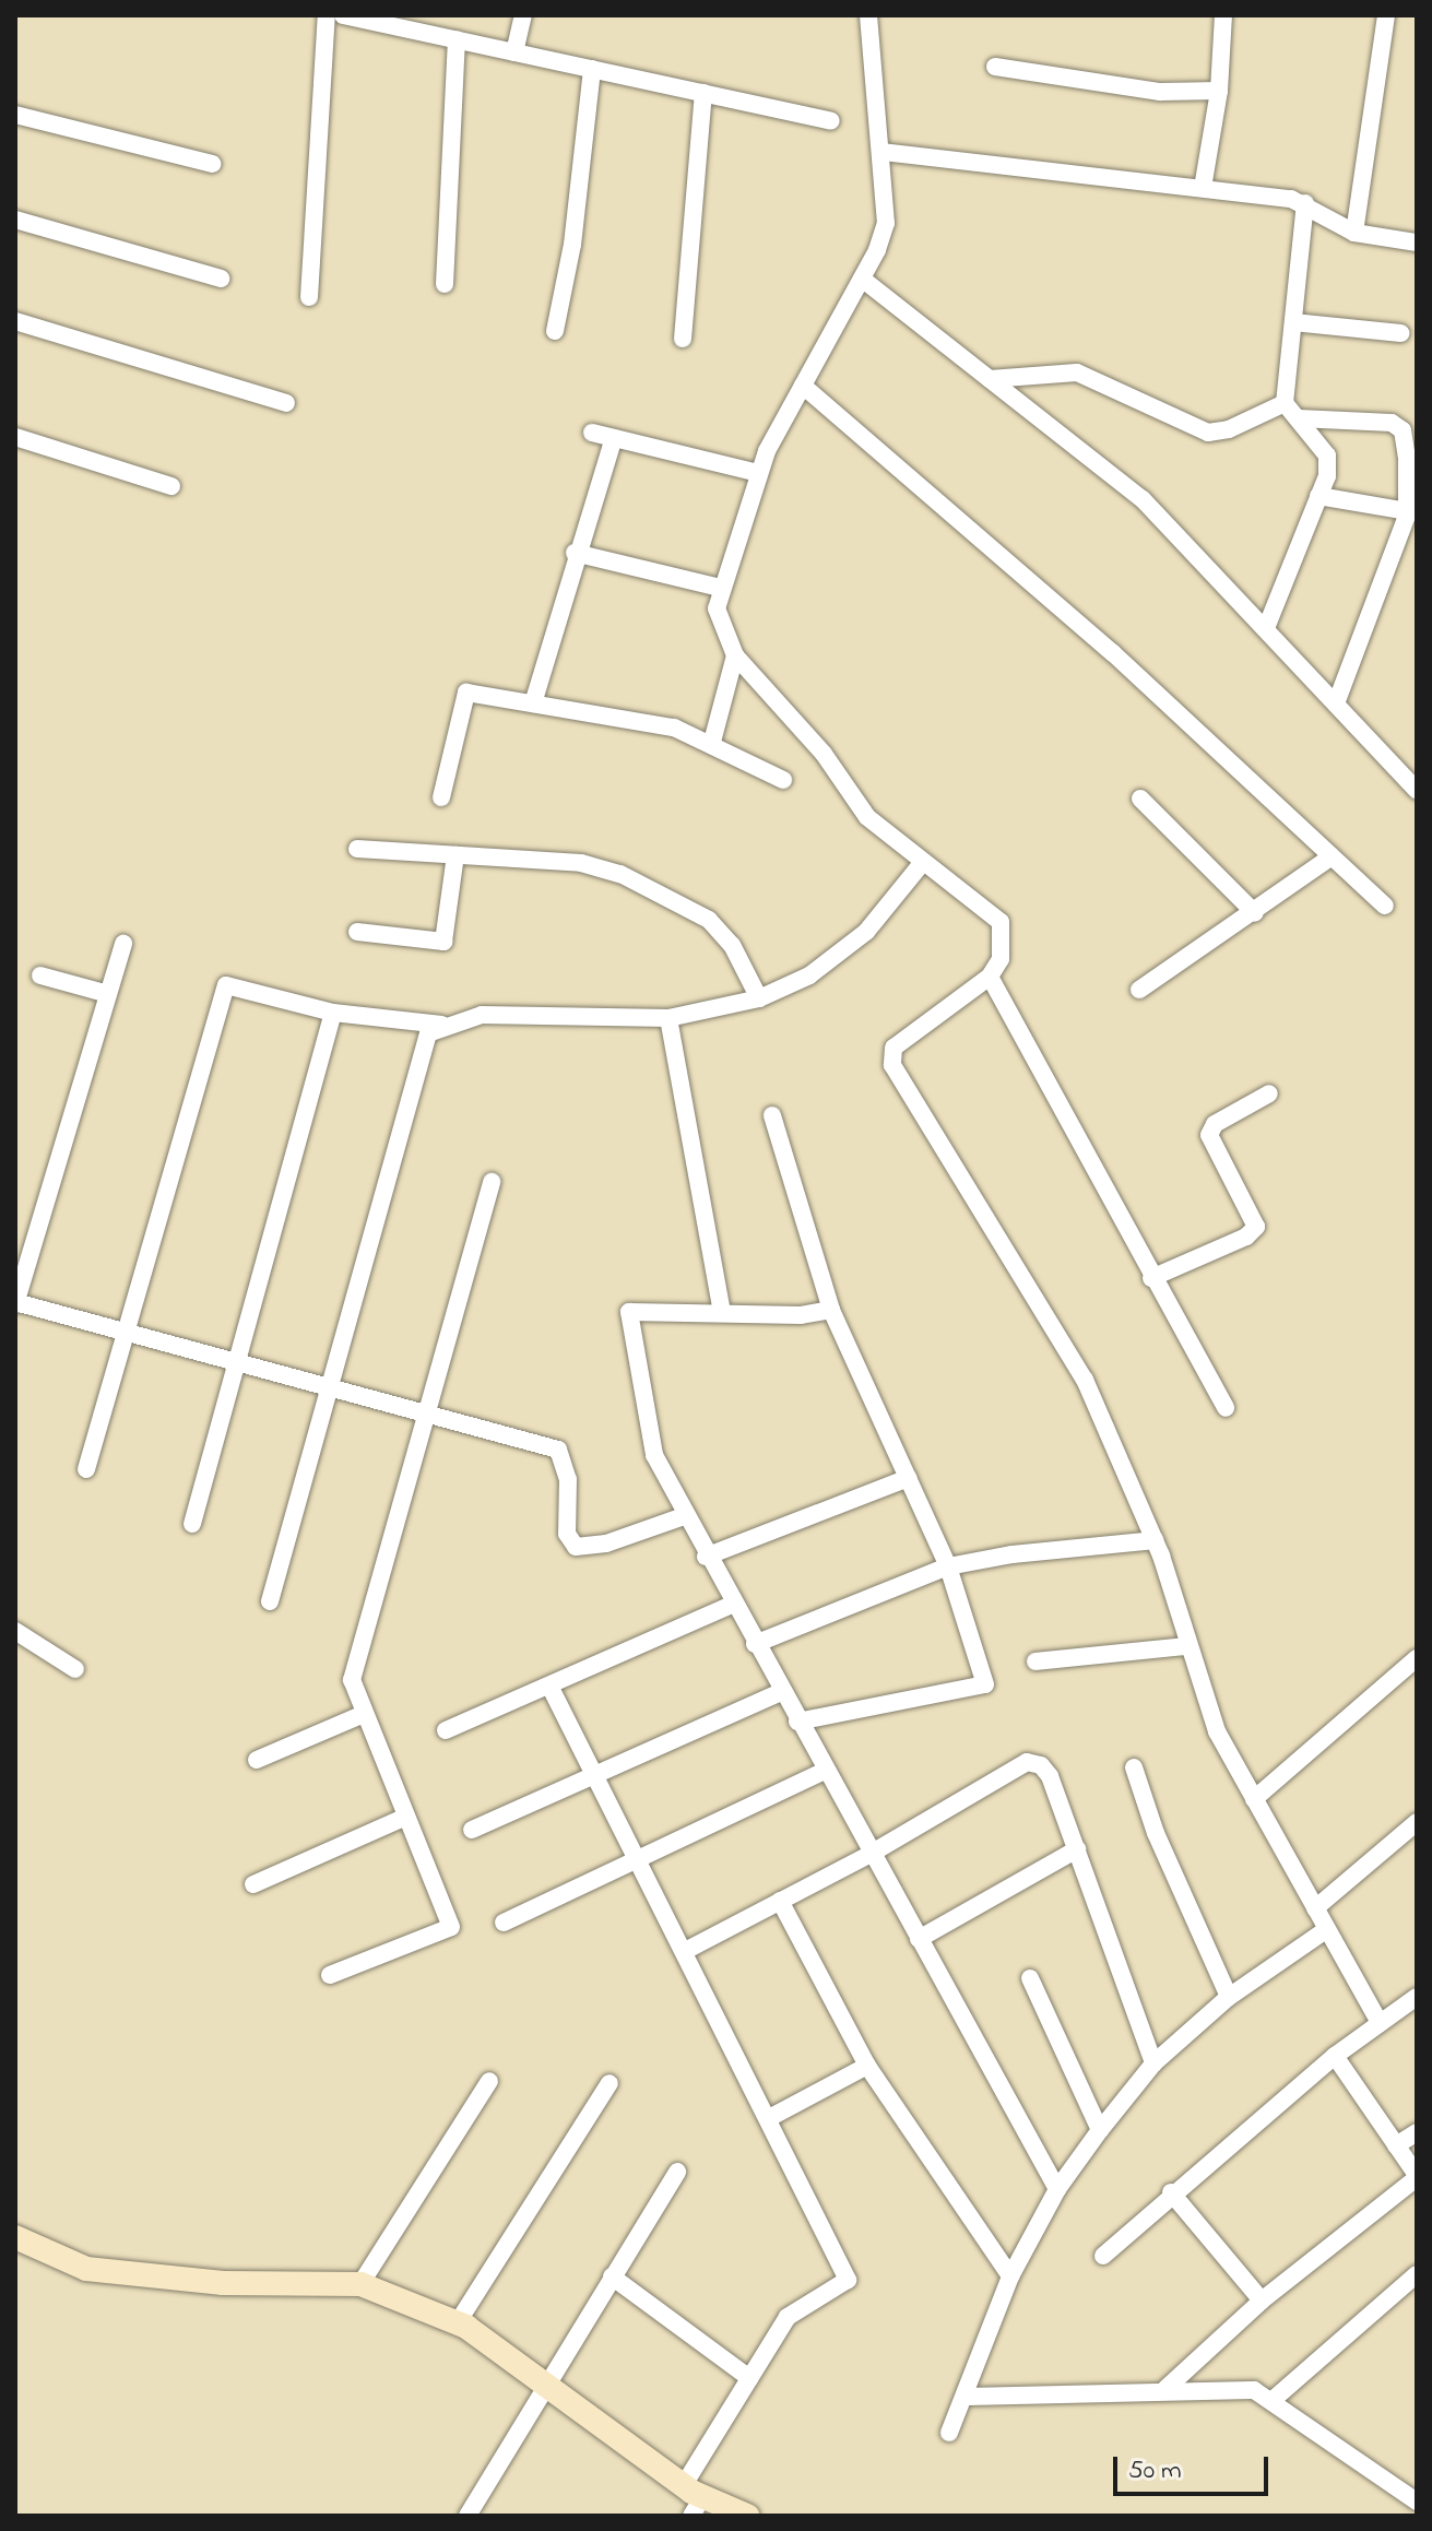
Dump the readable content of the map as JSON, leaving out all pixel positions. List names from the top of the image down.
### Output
{
  "scale_bar": "50 m"
}
